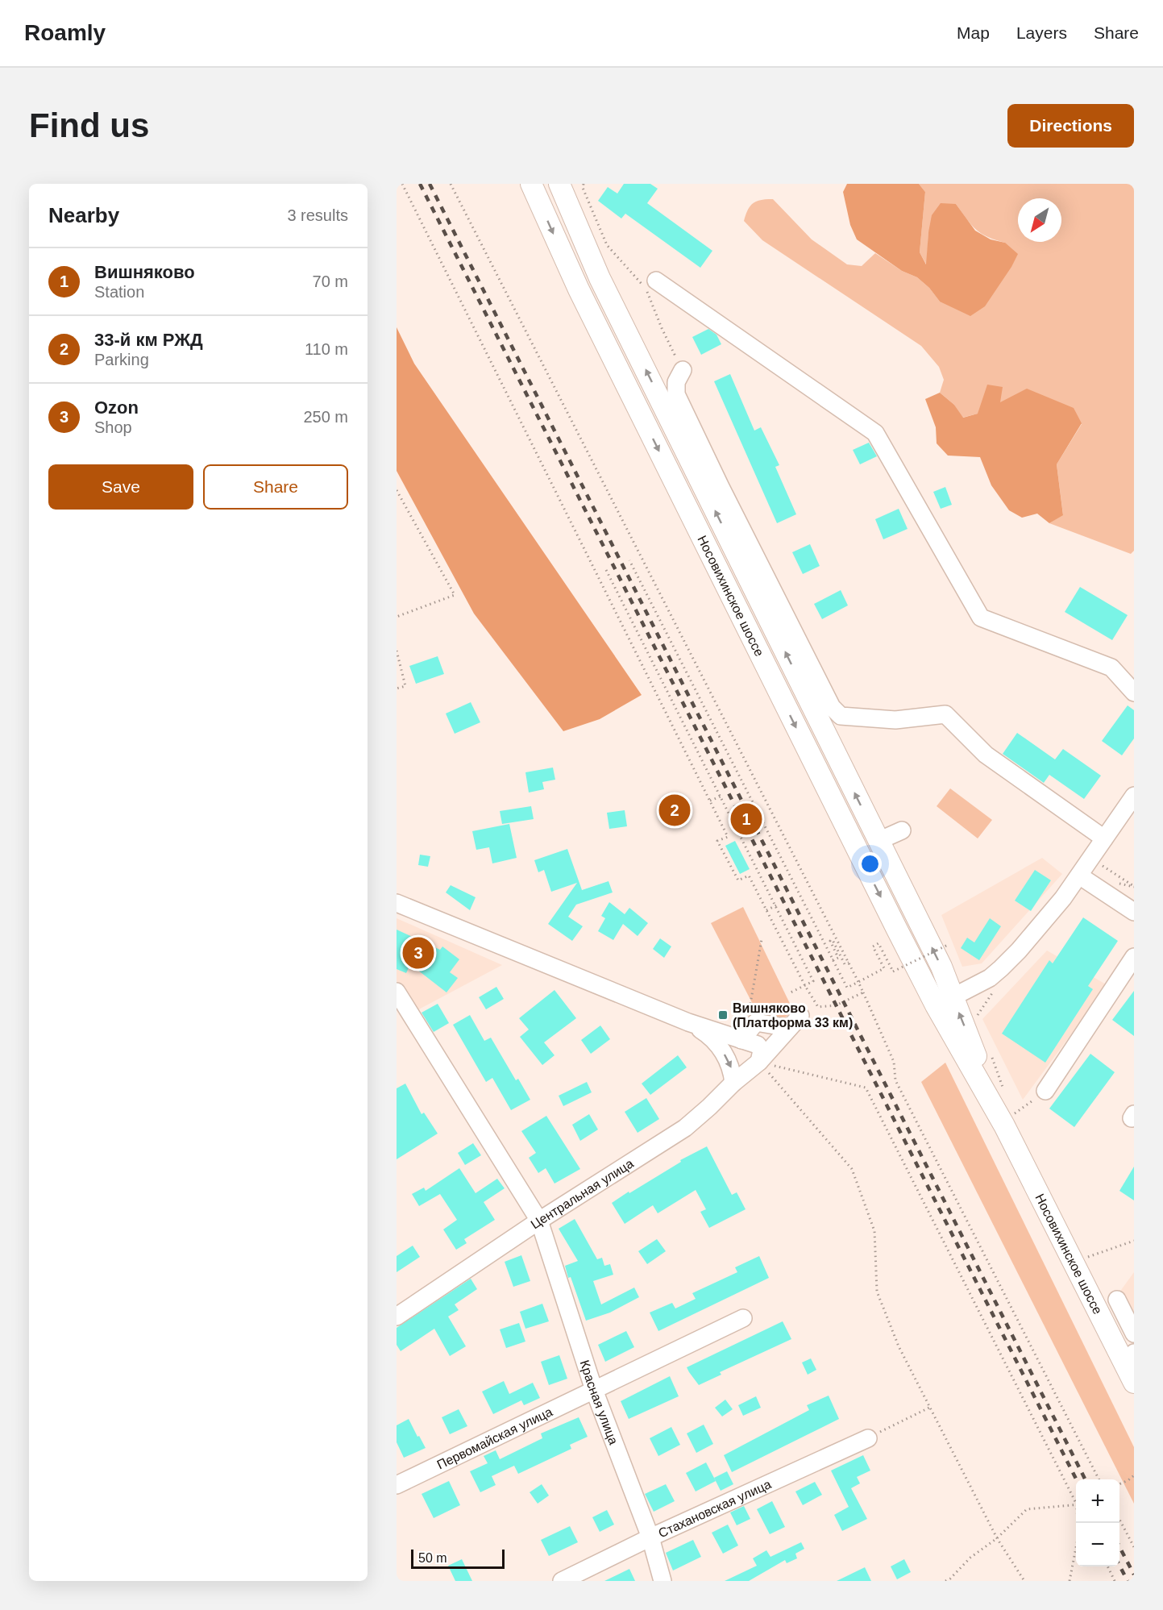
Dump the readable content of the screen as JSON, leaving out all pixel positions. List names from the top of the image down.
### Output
{
  "streets": {
    "main road": ["Носовихинское шоссе"],
    "street": [
      "Центральная улица",
      "Красная улица",
      "Первомайская улица",
      "Стахановская улица"
    ]
  },
  "crossings": [
    ["Центральная улица", "Красная улица"],
    ["Красная улица", "Первомайская улица"],
    ["Красная улица", "Стахановская улица"]
  ],
  "places": {
    "transit": ["Вишняково (Платформа 33 км)"]
  },
  "scale_bar": "50 m",
  "north": "bottom left",
  "page": {
    "header": "Roamly",
    "nav": ["Map", "Layers", "Share"],
    "buttons": [
      "Directions",
      ["Save", "Share"]
    ],
    "title": "Find us",
    "heading": ["Nearby", "3 results"],
    "list": [
      {
        "mark": "1",
        "name": "Вишняково",
        "note": "Station",
        "value": "70 m"
      },
      {
        "mark": "2",
        "name": "33-й км РЖД",
        "note": "Parking",
        "value": "110 m"
      },
      {
        "mark": "3",
        "name": "Ozon",
        "note": "Shop",
        "value": "250 m"
      }
    ],
    "pins": ["2", "1", "3"],
    "map_buttons": ["+", "−"],
    "scale": "50 m"
  }
}
